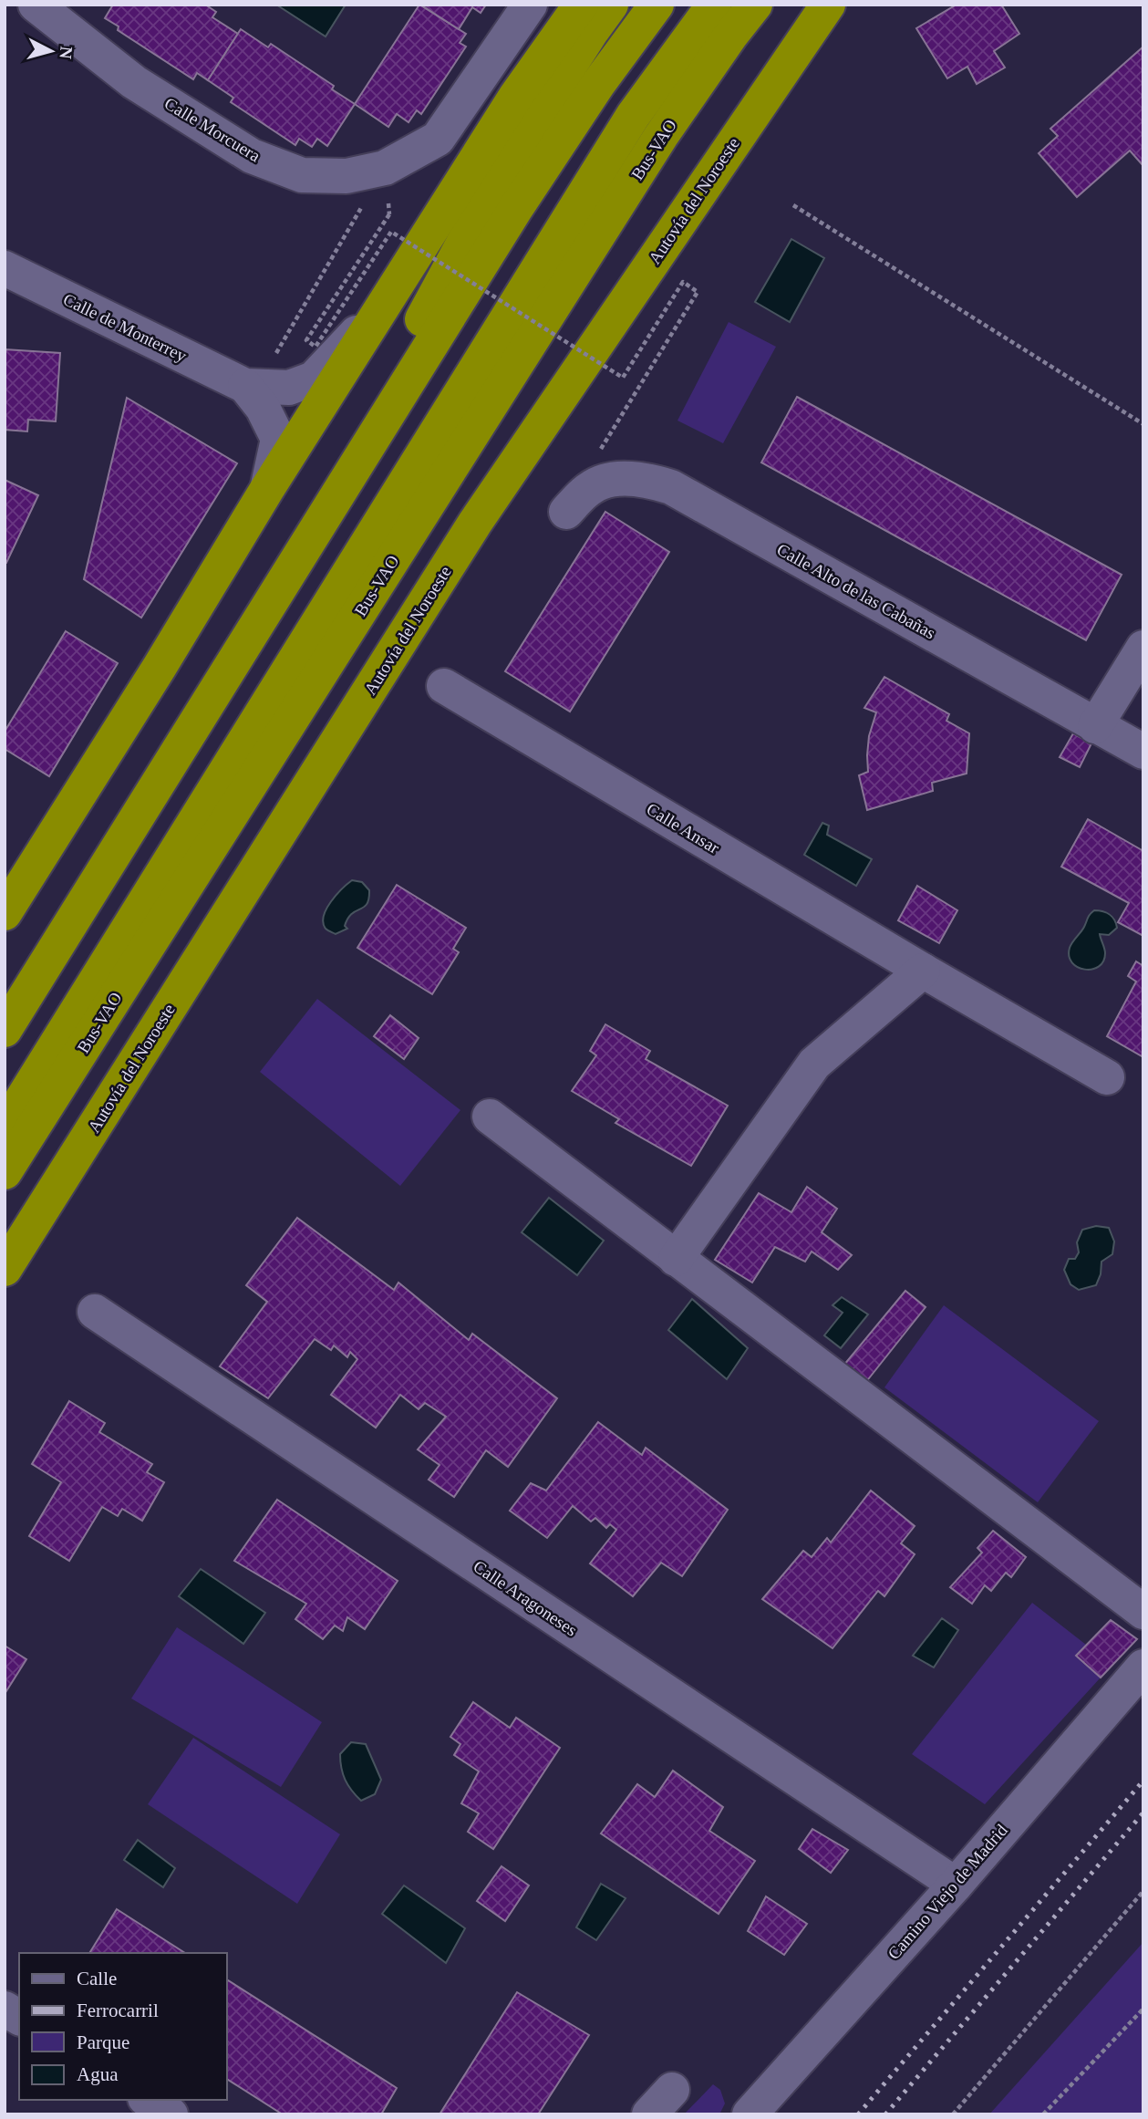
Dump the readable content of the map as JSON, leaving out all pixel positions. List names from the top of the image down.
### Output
{
  "streets": {
    "highway": ["Bus-VAO", "Autovía del Noroeste"],
    "street": [
      "Calle Morcuera",
      "Calle de Monterrey",
      "Calle Alto de las Cabañas",
      "Calle Ansar",
      "Calle Aragoneses",
      "Camino Viejo de Madrid"
    ]
  },
  "crossings": [
    ["Calle Aragoneses", "Camino Viejo de Madrid"]
  ],
  "legend": [
    "Calle",
    "Ferrocarril",
    "Parque",
    "Agua"
  ],
  "north": "right"
}
